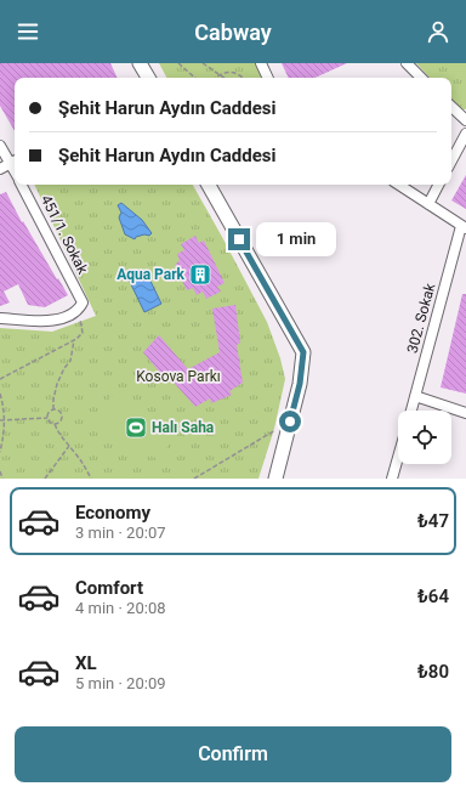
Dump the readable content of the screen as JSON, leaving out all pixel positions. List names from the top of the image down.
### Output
{
  "streets": {
    "street": ["451/1. Sokak", "302. Sokak"]
  },
  "parks": ["Kosova Parkı"],
  "places": {
    "building": ["Aqua Park"],
    "sports": ["Halı Saha"]
  },
  "page": {
    "header": "Cabway",
    "banner": ["Şehit Harun Aydın Caddesi", "Şehit Harun Aydın Caddesi"],
    "bubble": "1 min",
    "list": [
      {
        "name": "Economy",
        "note": "3 min · 20:07",
        "value": "₺47"
      },
      {
        "name": "Comfort",
        "note": "4 min · 20:08",
        "value": "₺64"
      },
      {
        "name": "XL",
        "note": "5 min · 20:09",
        "value": "₺80"
      }
    ],
    "buttons": "Confirm"
  }
}
